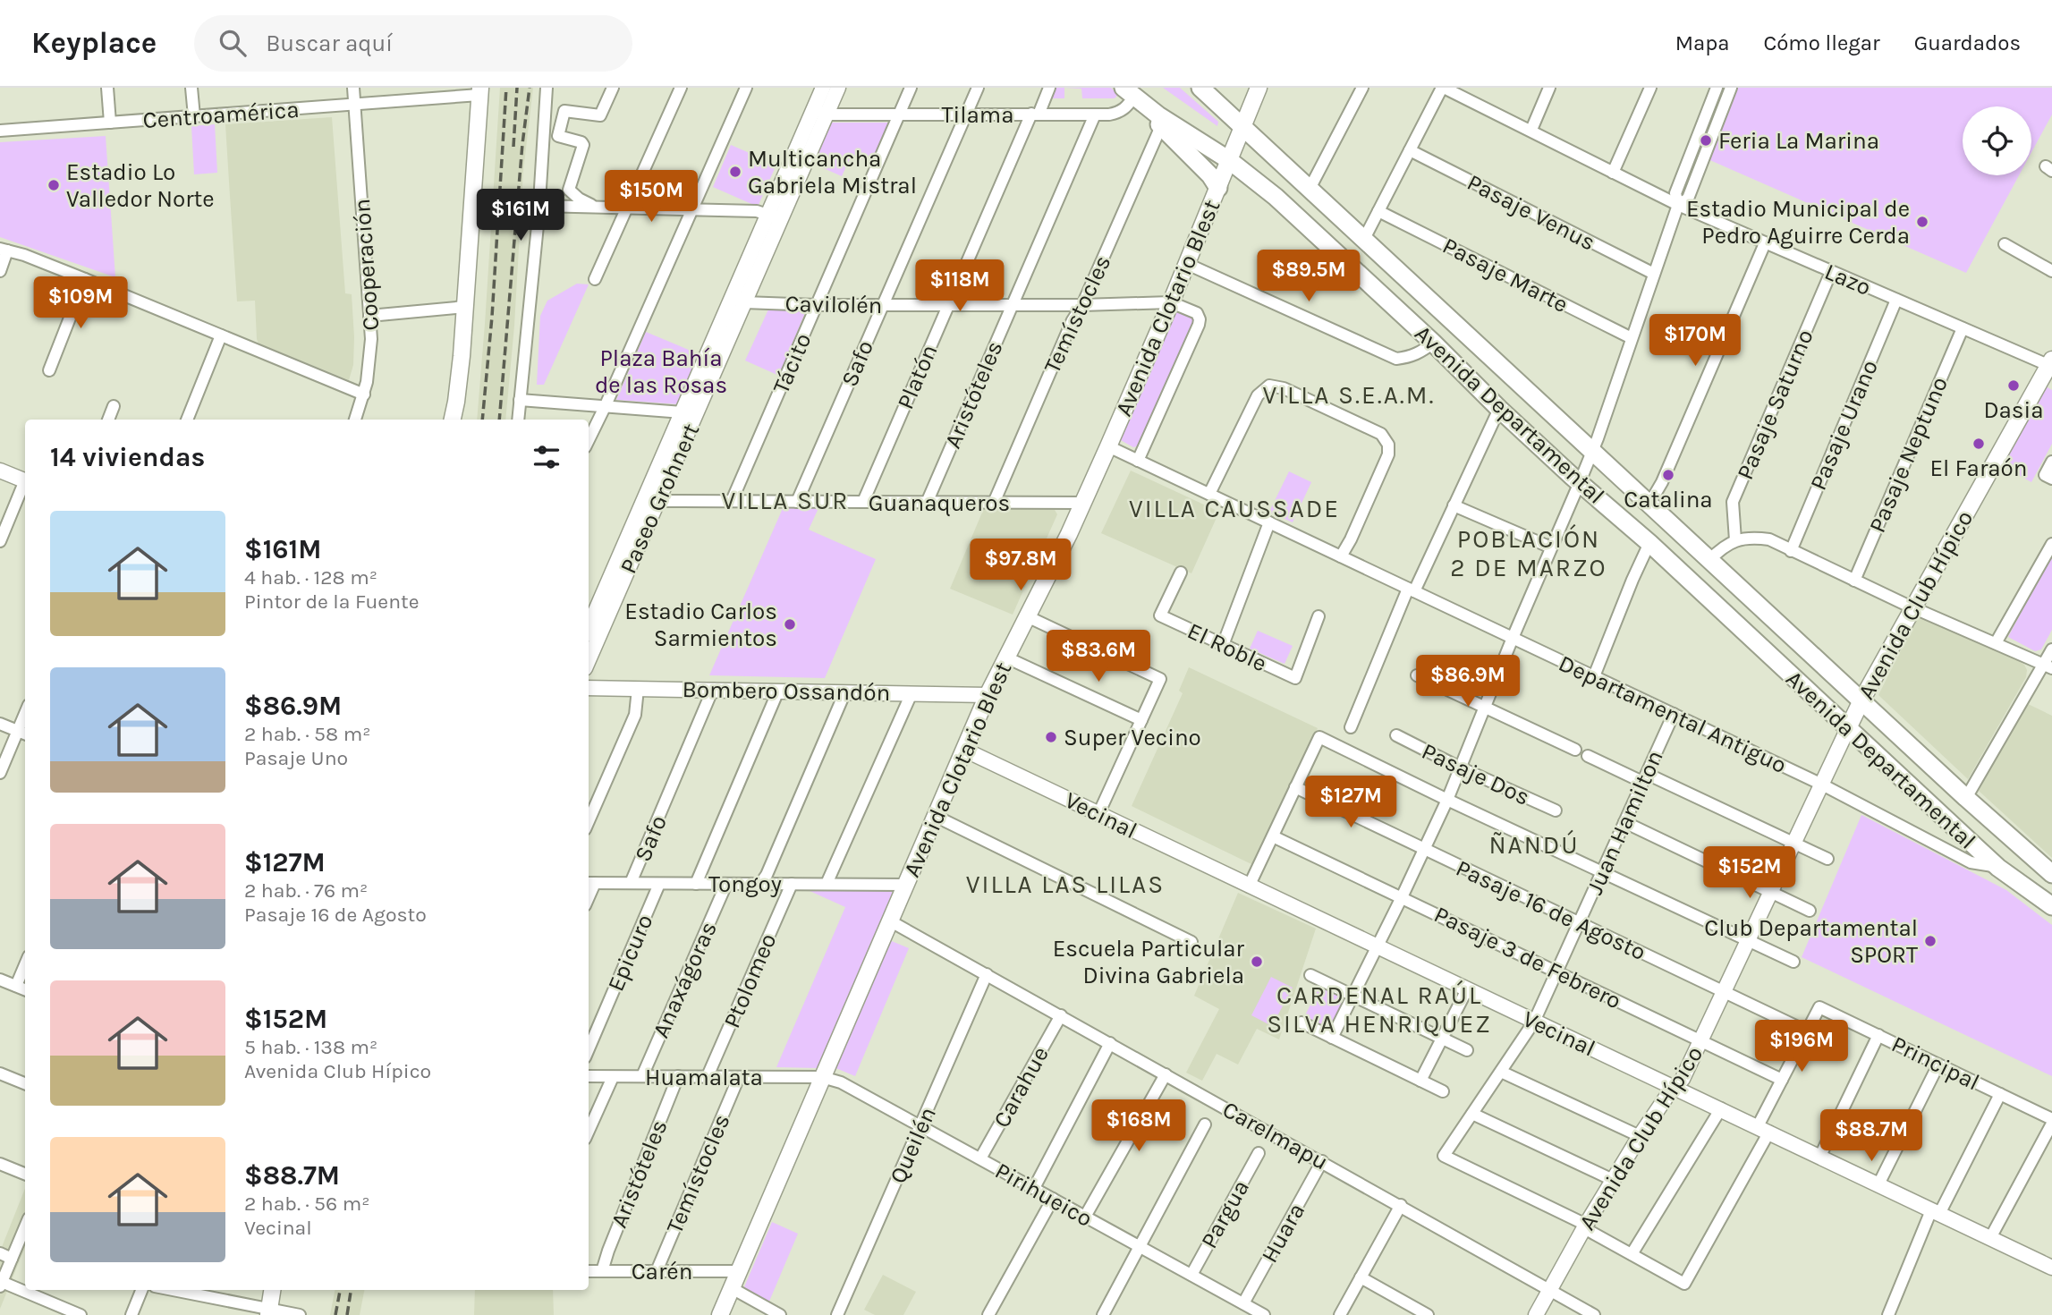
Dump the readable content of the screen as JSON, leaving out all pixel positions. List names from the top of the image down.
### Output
{
  "streets": {
    "main road": ["Avenida Clotario Blest", "Avenida Departamental", "Avenida Club Hípico"],
    "street": [
      "Centroamérica",
      "Tilama",
      "Pasaje Venus",
      "Cooperación",
      "Pasaje Marte",
      "Lazo",
      "Cavilolén",
      "Temístocles",
      "Tácito",
      "Safo",
      "Platón",
      "Aristóteles",
      "Pasaje Saturno",
      "Pasaje Urano",
      "Pasaje Neptuno",
      "Paseo Grohnert",
      "Guanaqueros",
      "El Roble",
      "Bombero Ossandón",
      "Departamental Antiguo",
      "Pasaje Dos",
      "Vecinal",
      "Juan Hamilton",
      "Tongoy",
      "Pasaje 16 de Agosto",
      "Epicuro",
      "Pasaje 3 de Febrero",
      "Anaxágoras",
      "Ptolomeo",
      "Principal",
      "Huamalata",
      "Carahue",
      "Carelmapu",
      "Queilén",
      "Pirihueico",
      "Pargua",
      "Huara",
      "Carén"
    ]
  },
  "crossings": [
    ["Centroamérica", "Cooperación"],
    ["Tilama", "Tácito"],
    ["Tilama", "Safo"],
    ["Tilama", "Platón"],
    ["Tilama", "Aristóteles"],
    ["Tilama", "Avenida Departamental"],
    ["Tilama", "Paseo Grohnert"],
    ["Lazo", "Pasaje Saturno"],
    ["Lazo", "Pasaje Urano"],
    ["Lazo", "Pasaje Neptuno"],
    ["Lazo", "Avenida Club Hípico"],
    ["Cavilolén", "Avenida Clotario Blest"],
    ["Cavilolén", "Temístocles"],
    ["Cavilolén", "Tácito"],
    ["Cavilolén", "Safo"],
    ["Cavilolén", "Platón"],
    ["Cavilolén", "Aristóteles"],
    ["Cavilolén", "Paseo Grohnert"],
    ["Avenida Clotario Blest", "Avenida Departamental"],
    ["Avenida Clotario Blest", "Guanaqueros"],
    ["Avenida Clotario Blest", "Bombero Ossandón"],
    ["Avenida Clotario Blest", "Departamental Antiguo"],
    ["Avenida Clotario Blest", "Vecinal"],
    ["Avenida Clotario Blest", "Tongoy"],
    ["Avenida Clotario Blest", "Huamalata"],
    ["Avenida Clotario Blest", "Carelmapu"],
    ["Avenida Clotario Blest", "Pirihueico"],
    ["Avenida Clotario Blest", "Carén"],
    ["Temístocles", "Guanaqueros"],
    ["Temístocles", "Huamalata"],
    ["Temístocles", "Carén"],
    ["Tácito", "Guanaqueros"],
    ["Safo", "Guanaqueros"],
    ["Safo", "Bombero Ossandón"],
    ["Safo", "Tongoy"],
    ["Platón", "Guanaqueros"],
    ["Aristóteles", "Guanaqueros"],
    ["Aristóteles", "Huamalata"],
    ["Aristóteles", "Carén"],
    ["Avenida Departamental", "Avenida Club Hípico"],
    ["Avenida Departamental", "Departamental Antiguo"],
    ["Paseo Grohnert", "Guanaqueros"],
    ["Avenida Club Hípico", "Departamental Antiguo"],
    ["Avenida Club Hípico", "Vecinal"],
    ["Avenida Club Hípico", "Juan Hamilton"],
    ["Avenida Club Hípico", "Pasaje 16 de Agosto"],
    ["Avenida Club Hípico", "Pasaje 3 de Febrero"],
    ["Avenida Club Hípico", "Carelmapu"],
    ["Departamental Antiguo", "Juan Hamilton"],
    ["Vecinal", "Juan Hamilton"],
    ["Juan Hamilton", "Pasaje 16 de Agosto"],
    ["Juan Hamilton", "Pasaje 3 de Febrero"],
    ["Tongoy", "Epicuro"],
    ["Tongoy", "Anaxágoras"],
    ["Tongoy", "Ptolomeo"],
    ["Pasaje 16 de Agosto", "Principal"],
    ["Anaxágoras", "Huamalata"],
    ["Ptolomeo", "Huamalata"],
    ["Huamalata", "Pirihueico"],
    ["Carahue", "Carelmapu"],
    ["Carahue", "Pirihueico"],
    ["Carelmapu", "Queilén"],
    ["Carelmapu", "Huara"],
    ["Queilén", "Pirihueico"],
    ["Pirihueico", "Pargua"],
    ["Pirihueico", "Huara"]
  ],
  "districts": [
    "VILLA S.E.A.M.",
    "VILLA SUR",
    "VILLA CAUSSADE",
    "POBLACIÓN 2 DE MARZO",
    "ÑANDÚ",
    "VILLA LAS LILAS",
    "CARDENAL RAÚL SILVA HENRIQUEZ"
  ],
  "parks": ["Plaza Bahía de las Rosas"],
  "places": [
    "Feria La Marina",
    "Multicancha Gabriela Mistral",
    "Estadio Lo Valledor Norte",
    "Estadio Municipal de Pedro Aguirre Cerda",
    "Dasia",
    "El Faraón",
    "Catalina",
    "Estadio Carlos Sarmientos",
    "Super Vecino",
    "Club Departamental SPORT",
    "Escuela Particular Divina Gabriela"
  ],
  "page": {
    "header": "Keyplace",
    "search": "Buscar aquí",
    "nav": ["Mapa", "Cómo llegar", "Guardados"],
    "price": [
      "$150M",
      "$161M",
      "$89.5M",
      "$118M",
      "$109M",
      "$170M",
      "$97.8M",
      "$83.6M",
      "$86.9M",
      "$127M",
      "$152M",
      "$196M",
      "$168M",
      "$88.7M"
    ],
    "heading": "14 viviendas",
    "list": [
      {
        "name": "$161M",
        "note": "4 hab. · 128 m² · Pintor de la Fuente"
      },
      {
        "name": "$86.9M",
        "note": "2 hab. · 58 m² · Pasaje Uno"
      },
      {
        "name": "$127M",
        "note": "2 hab. · 76 m² · Pasaje 16 de Agosto"
      },
      {
        "name": "$152M",
        "note": "5 hab. · 138 m² · Avenida Club Hípico"
      },
      {
        "name": "$88.7M",
        "note": "2 hab. · 56 m² · Vecinal"
      }
    ]
  }
}
